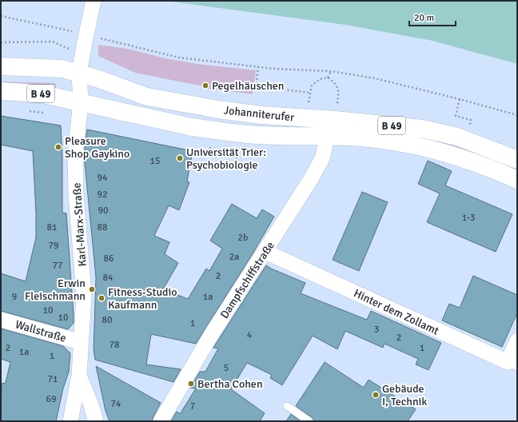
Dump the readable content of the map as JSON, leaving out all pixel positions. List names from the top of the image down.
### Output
{
  "streets": {
    "main road": ["B 49", "Johanniterufer"],
    "street": [
      "Karl-Marx-Straße",
      "Dampfschiffstraße",
      "Hinter dem Zollamt",
      "Wallstraße"
    ]
  },
  "crossings": [
    ["Johanniterufer", "Karl-Marx-Straße"],
    ["Johanniterufer", "Dampfschiffstraße"],
    ["Karl-Marx-Straße", "Wallstraße"],
    ["Dampfschiffstraße", "Hinter dem Zollamt"]
  ],
  "places": [
    "Pegelhäuschen",
    "Pleasure Shop Gaykino",
    "Universität Trier: Psychobiologie",
    "Erwin Fleischmann",
    "Fitness-Studio Kaufmann",
    "Bertha Cohen",
    "Gebäude I, Technik"
  ],
  "house_numbers": [
    "15",
    "94",
    "92",
    "90",
    "1-3",
    "81",
    "88",
    "2b",
    "79",
    "2a",
    "86",
    "77",
    "2",
    "84",
    "9",
    "1a",
    "10",
    "10",
    "80",
    "1",
    "3",
    "4",
    "2",
    "78",
    "2",
    "1",
    "1a",
    "1",
    "5",
    "71",
    "69",
    "74",
    "7"
  ],
  "scale_bar": "20 m"
}
